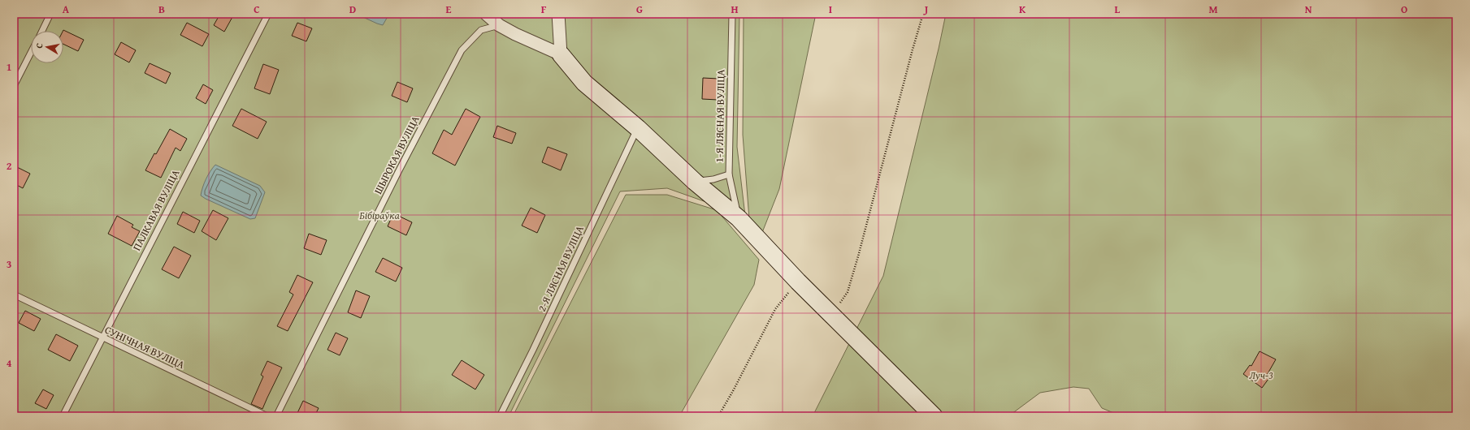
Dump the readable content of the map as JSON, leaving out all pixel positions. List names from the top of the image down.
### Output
{
  "streets": {
    "lane": [
      "1-Я ЛЯСНАЯ ВУЛІЦА",
      "ШЫРОКАЯ ВУЛІЦА",
      "ПАЛКАВАЯ ВУЛІЦА",
      "2-Я ЛЯСНАЯ ВУЛІЦА",
      "СУНІЧНАЯ ВУЛІЦА"
    ]
  },
  "crossings": [
    ["ПАЛКАВАЯ ВУЛІЦА", "СУНІЧНАЯ ВУЛІЦА"]
  ],
  "parks": ["Бібіраўка", "Луч-3"],
  "north": "left",
  "grid": {
    "columns": [
      "A",
      "B",
      "C",
      "D",
      "E",
      "F",
      "G",
      "H",
      "I",
      "J",
      "K",
      "L",
      "M",
      "N",
      "O"
    ],
    "rows": [
      "1",
      "2",
      "3",
      "4"
    ]
  }
}
